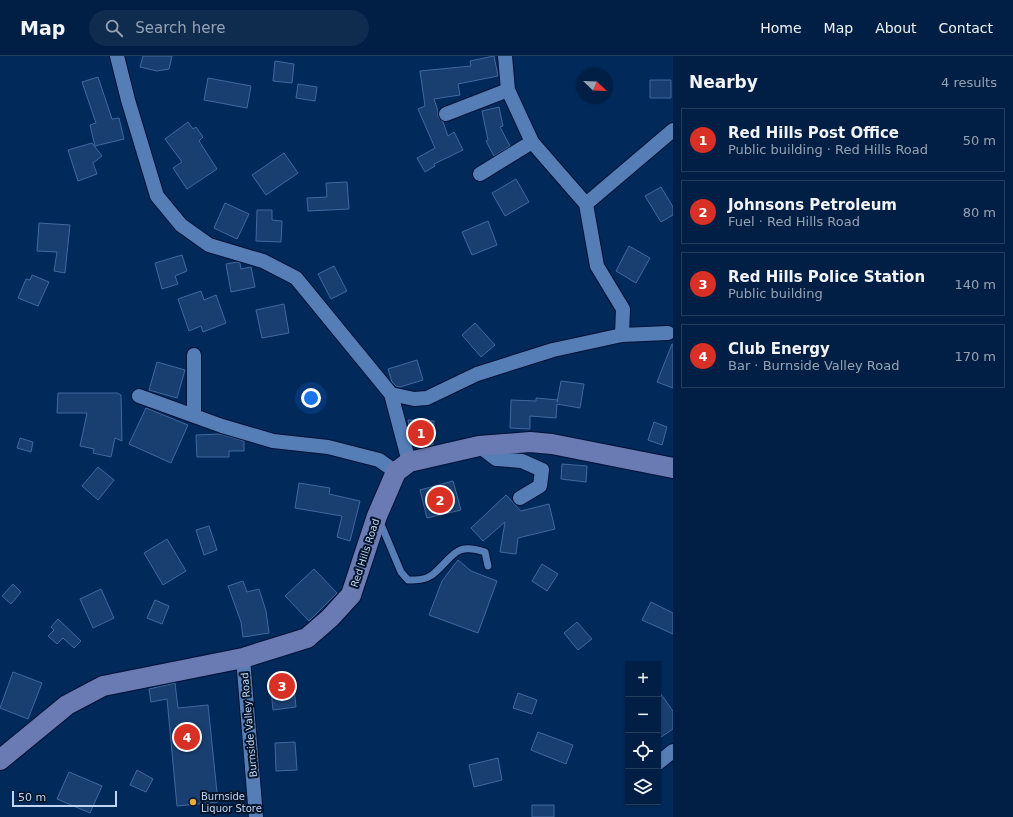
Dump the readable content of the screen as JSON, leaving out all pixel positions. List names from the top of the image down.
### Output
{
  "streets": {
    "main road": ["Red Hills Road"],
    "street": ["Burnside Valley Road"]
  },
  "crossings": [
    ["Red Hills Road", "Burnside Valley Road"]
  ],
  "places": ["Burnside Liquor Store"],
  "scale_bar": "50 m",
  "north": "bottom right",
  "page": {
    "header": "Map",
    "search": "Search here",
    "nav": [
      "Home",
      "Map",
      "About",
      "Contact"
    ],
    "heading": ["Nearby", "4 results"],
    "list": [
      {
        "mark": "1",
        "name": "Red Hills Post Office",
        "note": "Public building · Red Hills Road",
        "value": "50 m"
      },
      {
        "mark": "2",
        "name": "Johnsons Petroleum",
        "note": "Fuel · Red Hills Road",
        "value": "80 m"
      },
      {
        "mark": "3",
        "name": "Red Hills Police Station",
        "note": "Public building",
        "value": "140 m"
      },
      {
        "mark": "4",
        "name": "Club Energy",
        "note": "Bar · Burnside Valley Road",
        "value": "170 m"
      }
    ],
    "pins": [
      "1",
      "2",
      "3",
      "4"
    ],
    "map_buttons": ["+", "−"],
    "scale": "50 m"
  }
}
